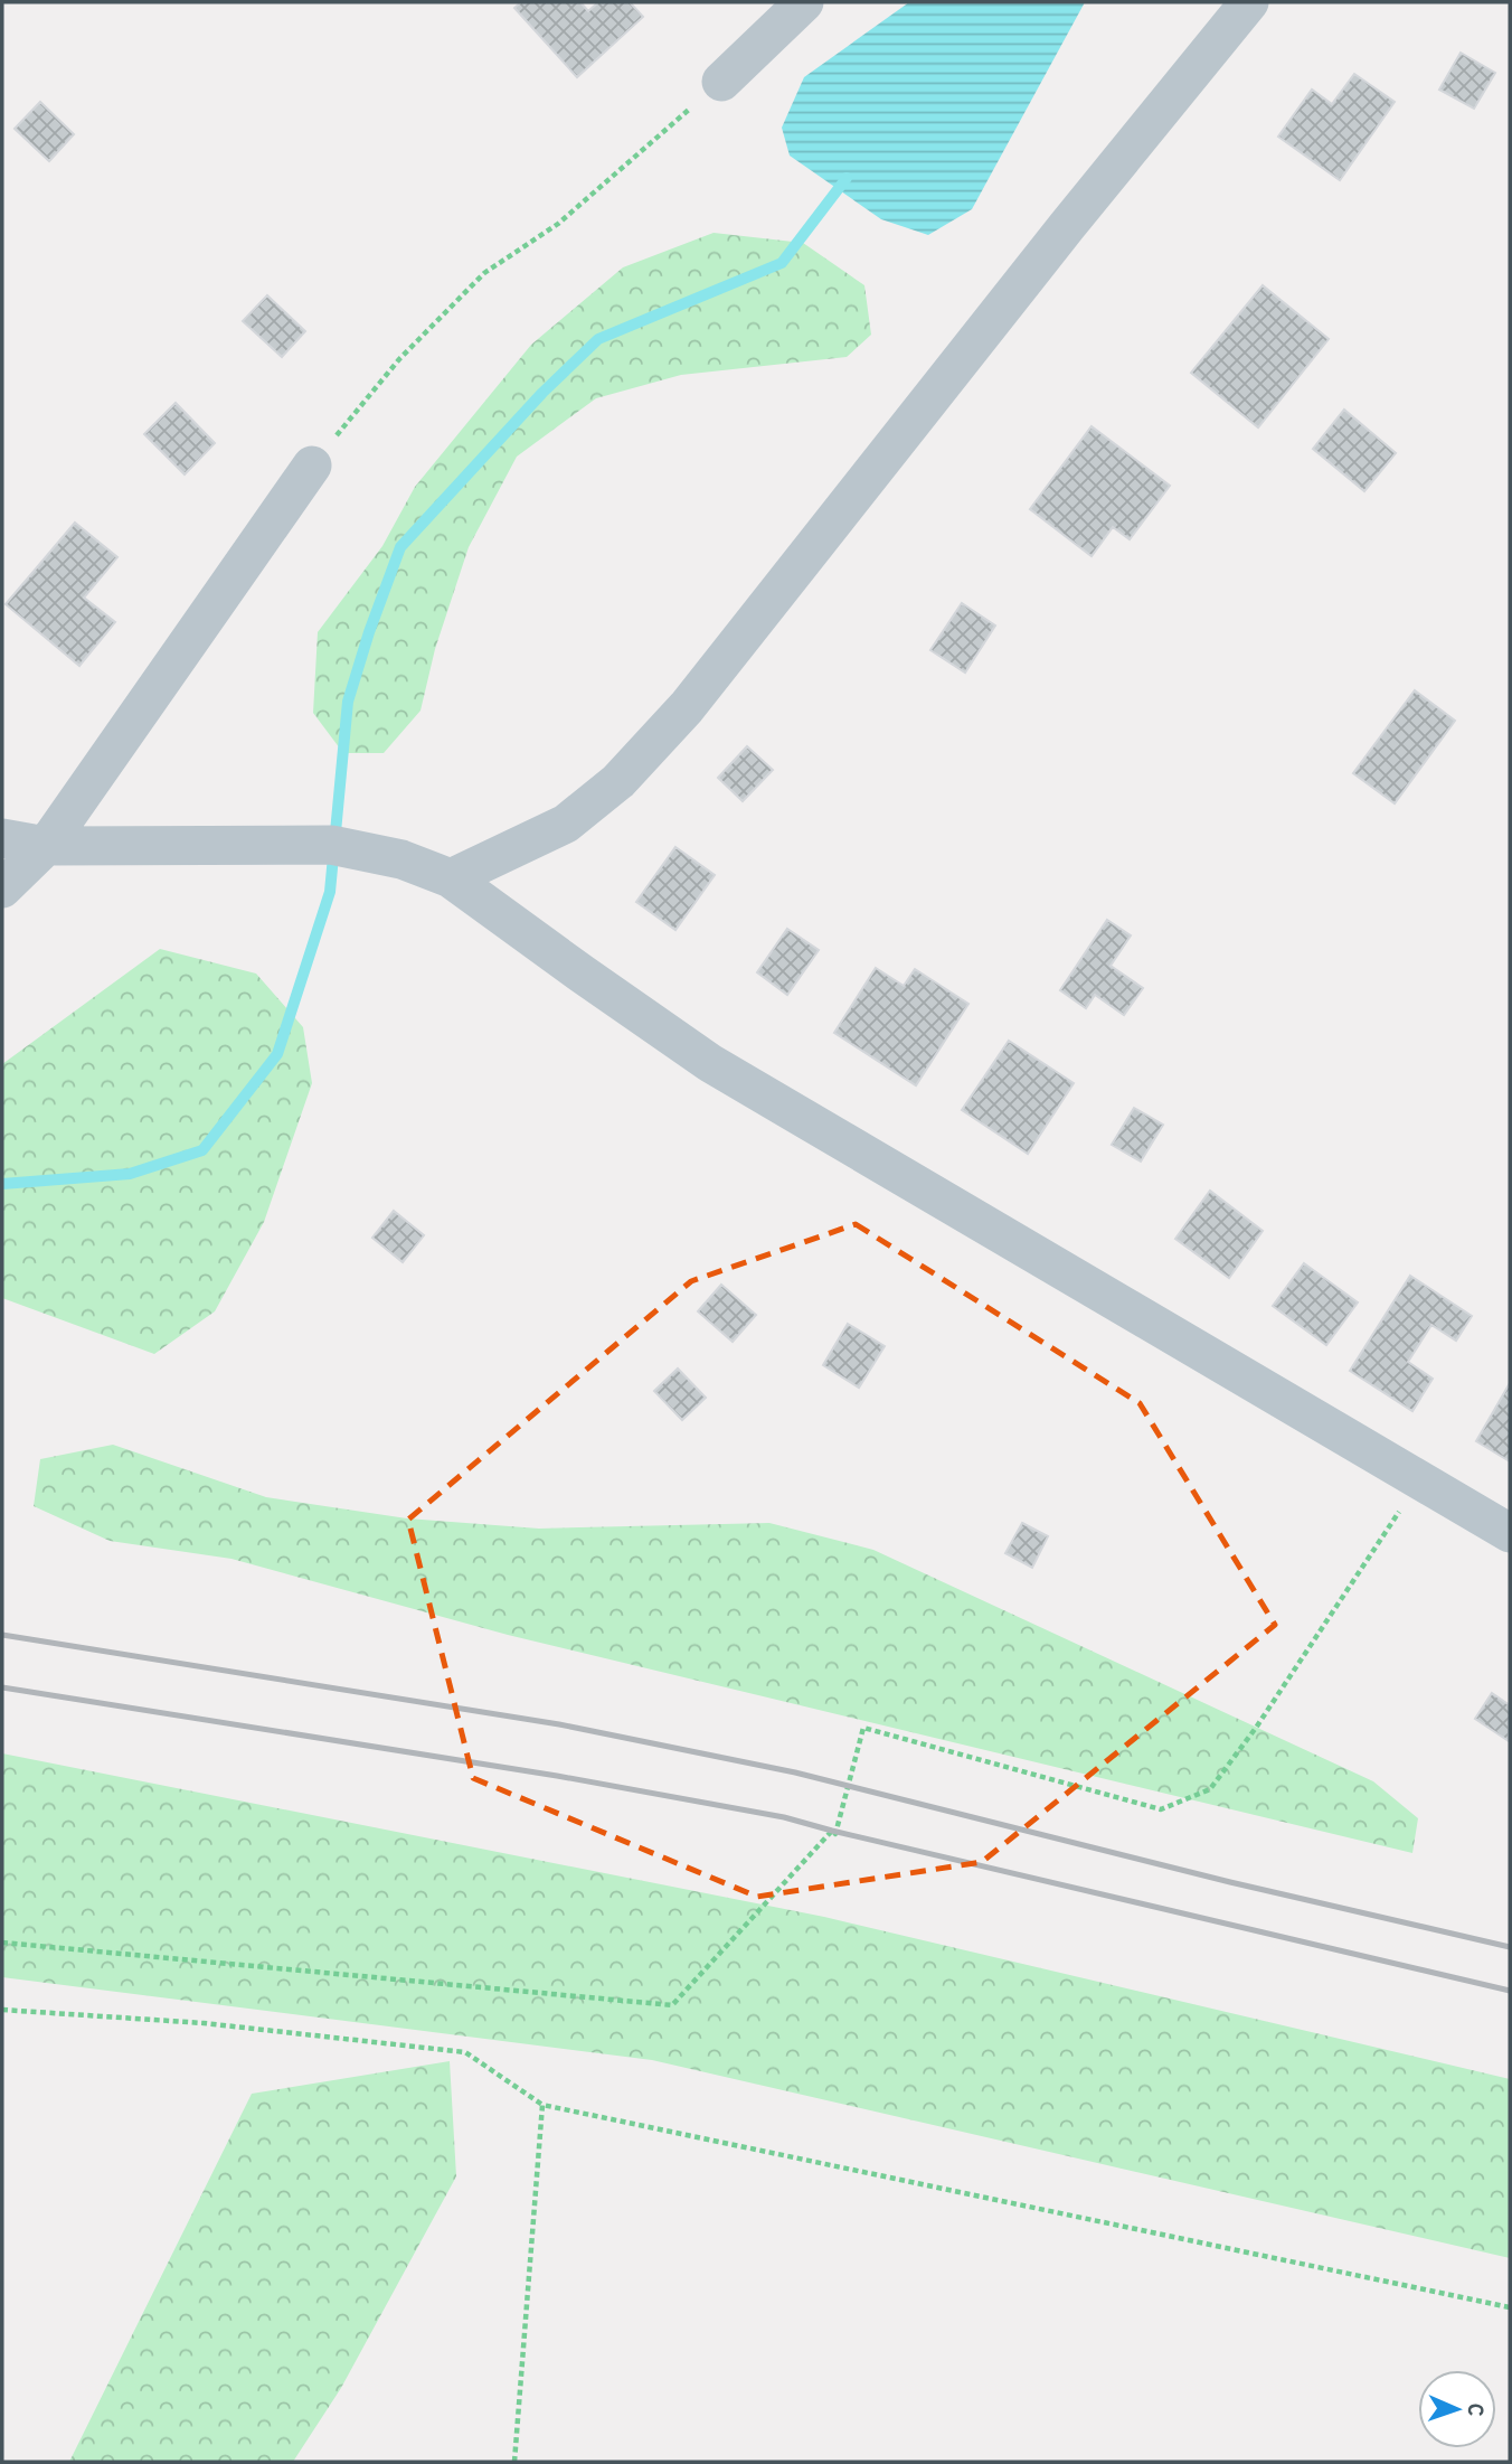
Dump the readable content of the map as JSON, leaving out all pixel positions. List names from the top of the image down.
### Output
{
  "north": "right"
}
